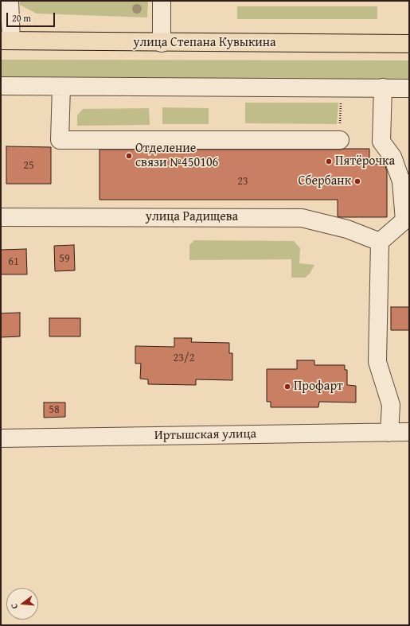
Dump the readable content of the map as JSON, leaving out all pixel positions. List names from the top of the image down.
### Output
{
  "streets": {
    "main road": ["улица Степана Кувыкина"],
    "lane": ["улица Радищева", "Иртышская улица"]
  },
  "places": [
    "Отделение связи №450106",
    "Пятёрочка",
    "Сбербанк",
    "Профарт"
  ],
  "house_numbers": [
    "25",
    "23",
    "59",
    "61",
    "23/2",
    "58"
  ],
  "scale_bar": "20 m",
  "north": "left"
}
